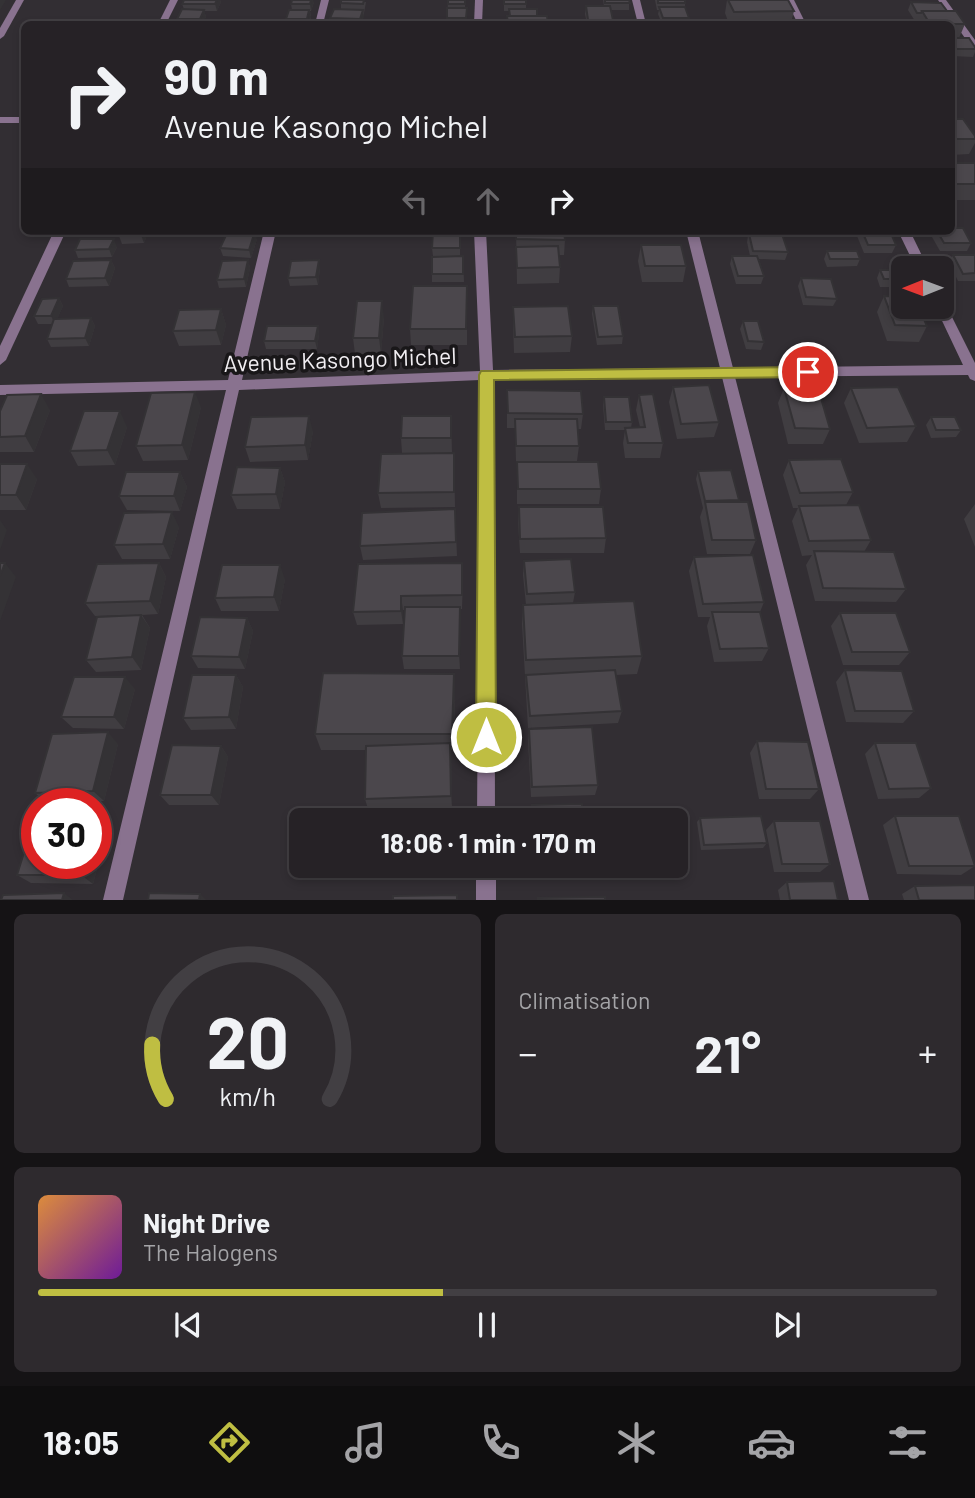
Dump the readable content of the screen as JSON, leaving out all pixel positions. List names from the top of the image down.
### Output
{
  "streets": {
    "street": ["Avenue Kasongo Michel"]
  },
  "north": "left",
  "page": {
    "turn": ["90 m", "Avenue Kasongo Michel"],
    "limit": "30",
    "trip": "18:06 · 1 min · 170 m",
    "tile": "Climatisation",
    "heat": ["−", "21°", "+"],
    "song": ["Night Drive", "The Halogens"],
    "tabs": "18:05",
    "gauge": ["20", "km/h"]
  }
}
